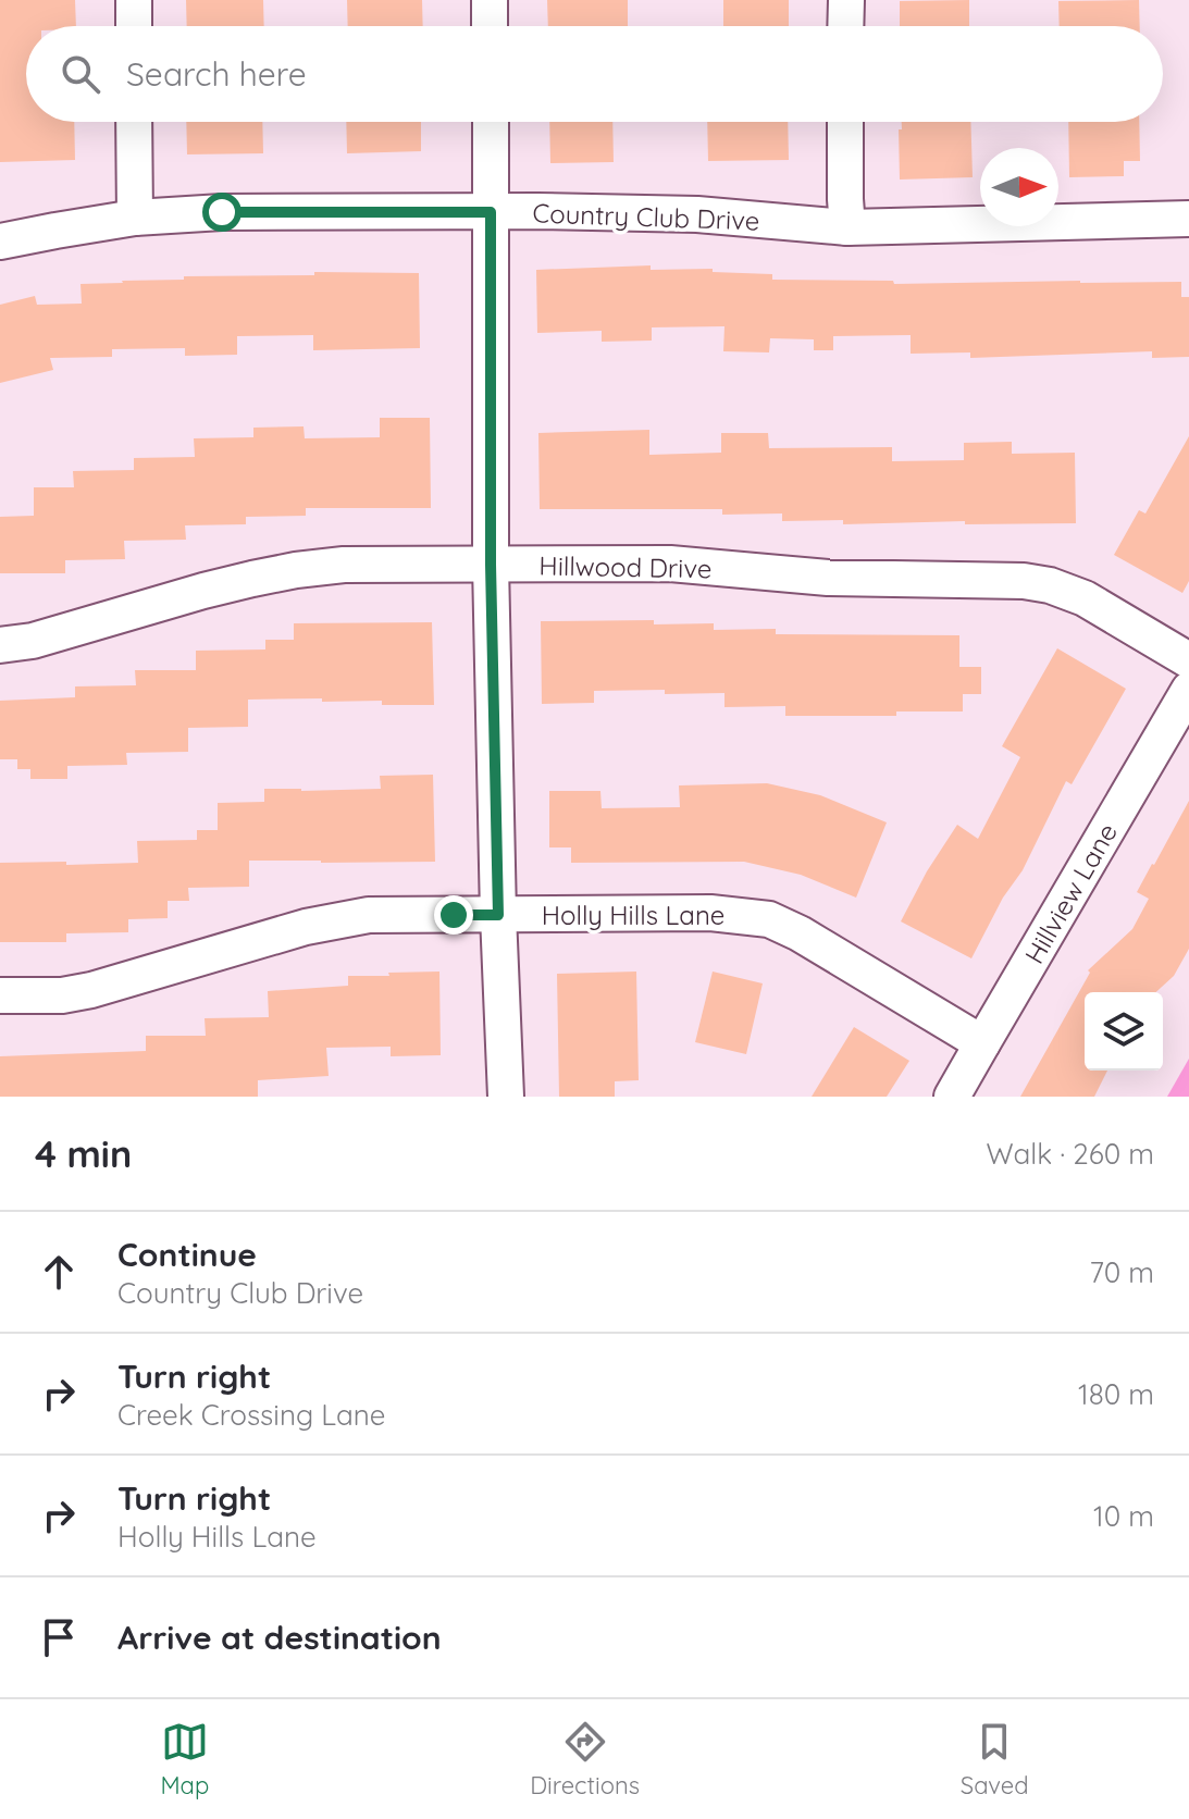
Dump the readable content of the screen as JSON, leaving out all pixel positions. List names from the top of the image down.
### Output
{
  "streets": {
    "street": [
      "Country Club Drive",
      "Hillwood Drive",
      "Hillview Lane",
      "Holly Hills Lane"
    ]
  },
  "crossings": [
    ["Hillview Lane", "Holly Hills Lane"]
  ],
  "north": "right",
  "page": {
    "search": "Search here",
    "heading": ["4 min", "Walk · 260 m"],
    "list": [
      ["Continue", "Country Club Drive", "70 m"],
      ["Turn right", "Creek Crossing Lane", "180 m"],
      ["Turn right", "Holly Hills Lane", "10 m"],
      "Arrive at destination"
    ],
    "nav": ["Map", "Directions", "Saved"]
  }
}
